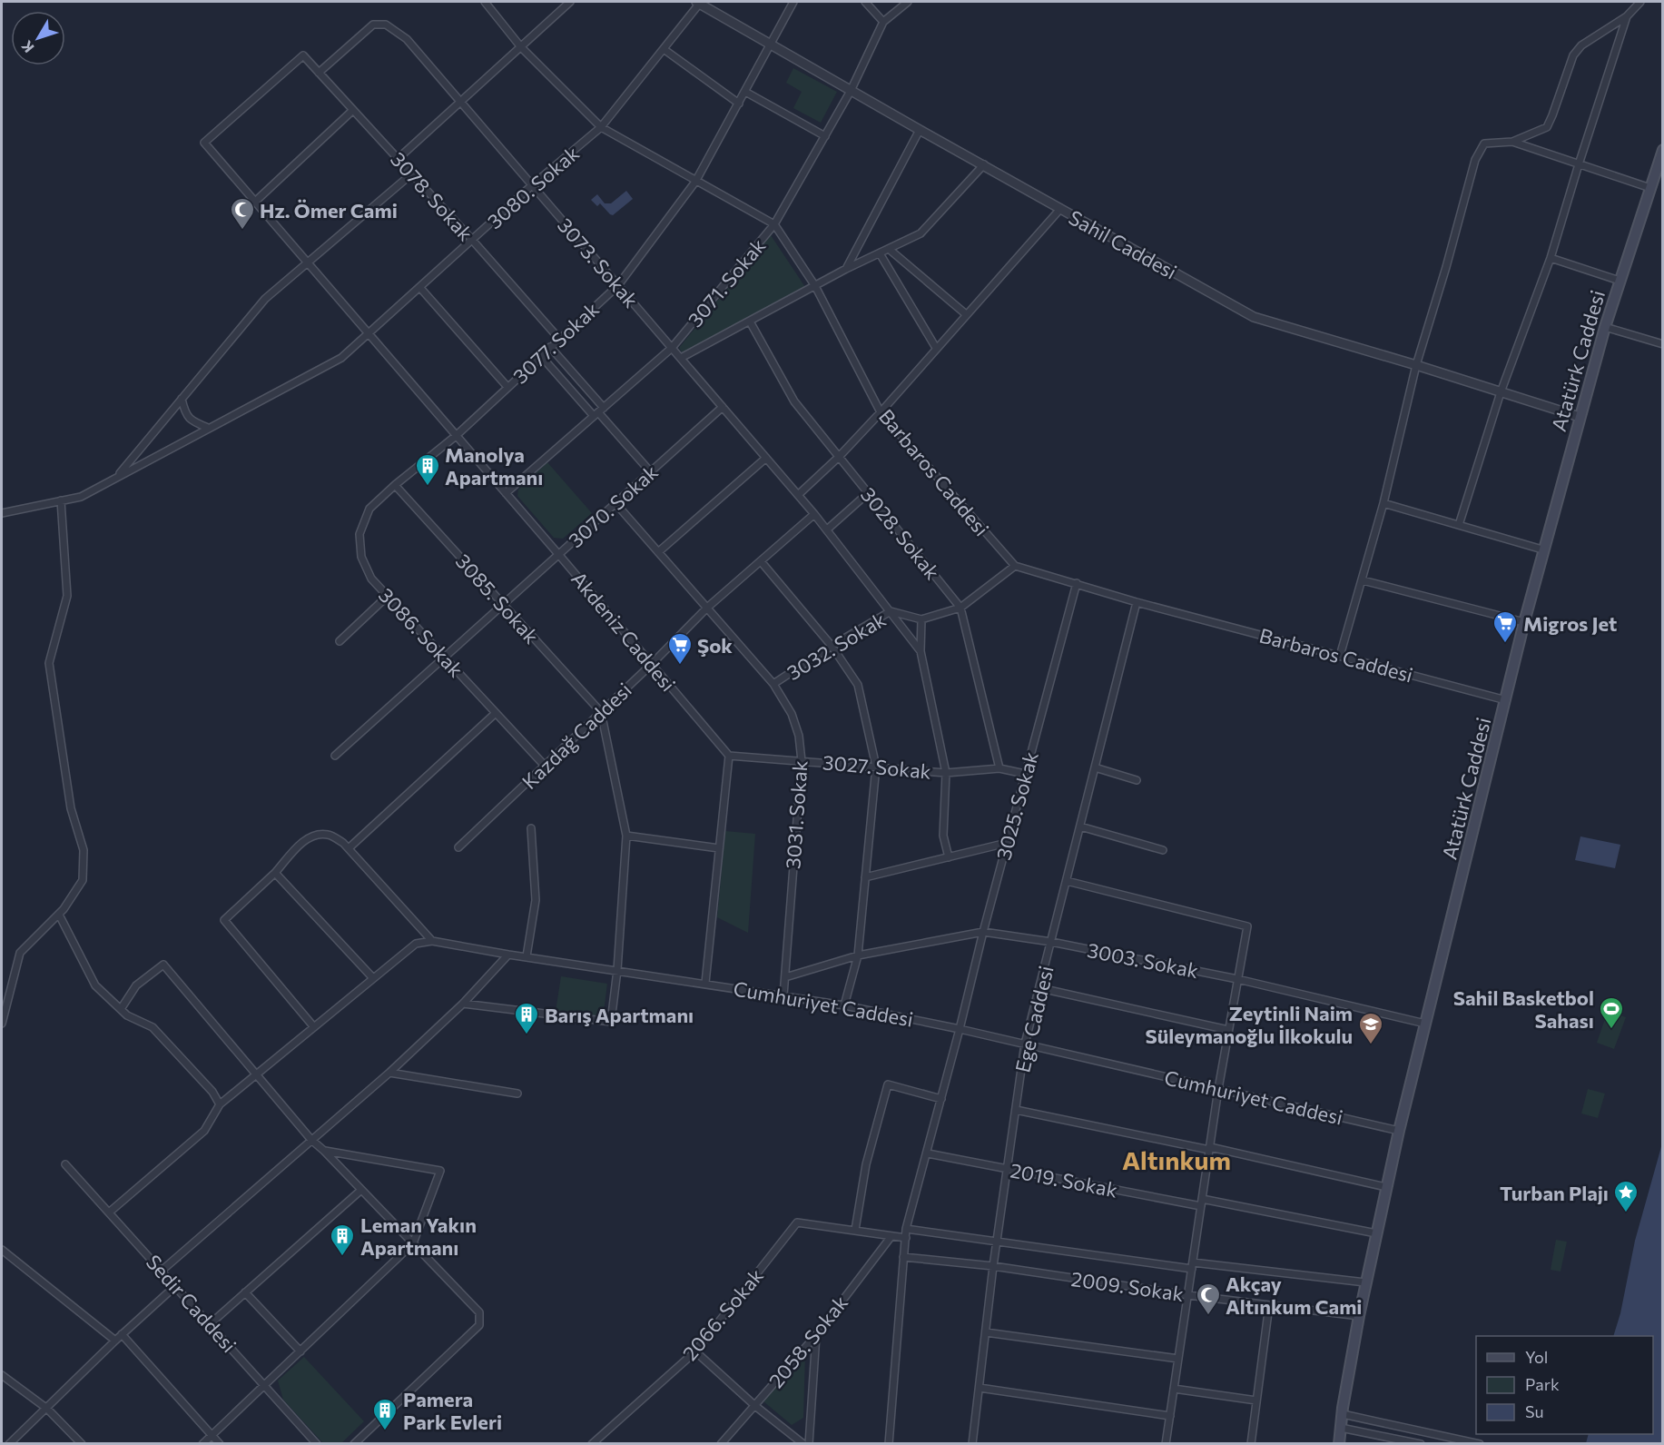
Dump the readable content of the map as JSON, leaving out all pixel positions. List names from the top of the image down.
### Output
{
  "streets": {
    "main road": ["Atatürk Caddesi"],
    "street": [
      "3080. Sokak",
      "3078. Sokak",
      "Sahil Caddesi",
      "3073. Sokak",
      "3071. Sokak",
      "3077. Sokak",
      "Barbaros Caddesi",
      "3070. Sokak",
      "3028. Sokak",
      "3085. Sokak",
      "Akdeniz Caddesi",
      "3086. Sokak",
      "3032. Sokak",
      "Kazdağ Caddesi",
      "3027. Sokak",
      "3025. Sokak",
      "3031. Sokak",
      "3003. Sokak",
      "Cumhuriyet Caddesi",
      "Ege Caddesi",
      "2019. Sokak",
      "2009. Sokak",
      "Sedir Caddesi",
      "2066. Sokak",
      "2058. Sokak"
    ]
  },
  "crossings": [
    ["3080. Sokak", "3078. Sokak"],
    ["3080. Sokak", "Sahil Caddesi"],
    ["3080. Sokak", "3073. Sokak"],
    ["3080. Sokak", "Barbaros Caddesi"],
    ["3080. Sokak", "Akdeniz Caddesi"],
    ["3078. Sokak", "3073. Sokak"],
    ["3078. Sokak", "3077. Sokak"],
    ["3078. Sokak", "Akdeniz Caddesi"],
    ["Sahil Caddesi", "3071. Sokak"],
    ["Sahil Caddesi", "3077. Sokak"],
    ["Sahil Caddesi", "Atatürk Caddesi"],
    ["3073. Sokak", "3071. Sokak"],
    ["3073. Sokak", "3077. Sokak"],
    ["3073. Sokak", "3070. Sokak"],
    ["3073. Sokak", "3032. Sokak"],
    ["3073. Sokak", "Kazdağ Caddesi"],
    ["3071. Sokak", "Barbaros Caddesi"],
    ["3071. Sokak", "Akdeniz Caddesi"],
    ["3077. Sokak", "Barbaros Caddesi"],
    ["3077. Sokak", "3085. Sokak"],
    ["3077. Sokak", "Akdeniz Caddesi"],
    ["3077. Sokak", "3086. Sokak"],
    ["Atatürk Caddesi", "Barbaros Caddesi"],
    ["Atatürk Caddesi", "3003. Sokak"],
    ["Atatürk Caddesi", "Cumhuriyet Caddesi"],
    ["Atatürk Caddesi", "2019. Sokak"],
    ["Atatürk Caddesi", "2009. Sokak"],
    ["Barbaros Caddesi", "3025. Sokak"],
    ["Barbaros Caddesi", "Ege Caddesi"],
    ["3070. Sokak", "3085. Sokak"],
    ["3070. Sokak", "Akdeniz Caddesi"],
    ["3070. Sokak", "3086. Sokak"],
    ["3070. Sokak", "3031. Sokak"],
    ["3028. Sokak", "3027. Sokak"],
    ["3085. Sokak", "3086. Sokak"],
    ["3085. Sokak", "Kazdağ Caddesi"],
    ["Akdeniz Caddesi", "Kazdağ Caddesi"],
    ["Akdeniz Caddesi", "3027. Sokak"],
    ["3086. Sokak", "Kazdağ Caddesi"],
    ["3032. Sokak", "3031. Sokak"],
    ["Kazdağ Caddesi", "3031. Sokak"],
    ["3027. Sokak", "3025. Sokak"],
    ["3027. Sokak", "3031. Sokak"],
    ["3025. Sokak", "3003. Sokak"],
    ["3025. Sokak", "Cumhuriyet Caddesi"],
    ["3025. Sokak", "2019. Sokak"],
    ["3025. Sokak", "2009. Sokak"],
    ["3031. Sokak", "3003. Sokak"],
    ["3031. Sokak", "Cumhuriyet Caddesi"],
    ["3003. Sokak", "Ege Caddesi"],
    ["Cumhuriyet Caddesi", "Ege Caddesi"],
    ["Ege Caddesi", "2019. Sokak"],
    ["Ege Caddesi", "2009. Sokak"]
  ],
  "districts": ["Altınkum"],
  "places": {
    "mosque": ["Hz. Ömer Cami", "Akçay Altınkum Cami"],
    "building": [
      "Manolya Apartmanı",
      "Barış Apartmanı",
      "Leman Yakın Apartmanı",
      "Pamera Park Evleri"
    ],
    "supermarket": ["Migros Jet", "Şok"],
    "sports": ["Sahil Basketbol Sahası"],
    "school or university": ["Zeytinli Naim Süleymanoğlu İlkokulu"],
    "place": ["Turban Plajı"]
  },
  "legend": ["Yol", "Park", "Su"],
  "north": "bottom left"
}
